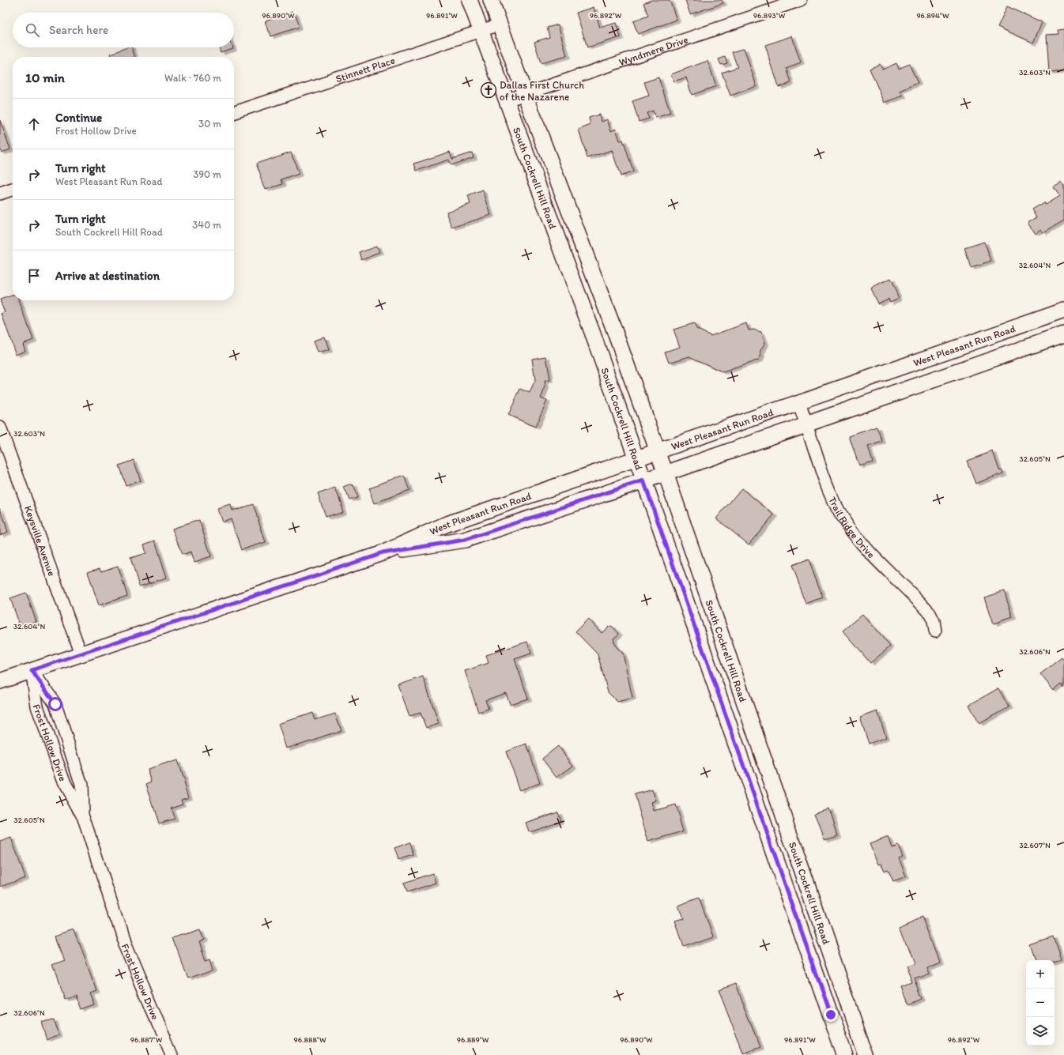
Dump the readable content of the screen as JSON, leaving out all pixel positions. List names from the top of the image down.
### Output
{
  "streets": {
    "main road": ["South Cockrell Hill Road", "West Pleasant Run Road"],
    "street": [
      "Wyndmere Drive",
      "Stinnett Place",
      "Trail Ridge Drive",
      "Keysville Avenue",
      "Frost Hollow Drive"
    ]
  },
  "crossings": [
    ["Wyndmere Drive", "South Cockrell Hill Road"],
    ["Stinnett Place", "South Cockrell Hill Road"],
    ["South Cockrell Hill Road", "West Pleasant Run Road"],
    ["West Pleasant Run Road", "Trail Ridge Drive"],
    ["West Pleasant Run Road", "Keysville Avenue"],
    ["West Pleasant Run Road", "Frost Hollow Drive"]
  ],
  "places": {
    "church": ["Dallas First Church of the Nazarene"]
  },
  "page": {
    "search": "Search here",
    "heading": ["10 min", "Walk · 760 m"],
    "list": [
      ["Continue", "Frost Hollow Drive", "30 m"],
      ["Turn right", "West Pleasant Run Road", "390 m"],
      ["Turn right", "South Cockrell Hill Road", "340 m"],
      "Arrive at destination"
    ],
    "map_buttons": ["+", "−"]
  },
  "coordinates": [
    "96.894°W",
    "96.890°W",
    "96.891°W",
    "96.892°W",
    "96.893°W",
    "32.603°N",
    "32.604°N",
    "32.605°N",
    "32.606°N",
    "32.607°N",
    "96.887°W",
    "96.888°W",
    "96.889°W"
  ]
}
